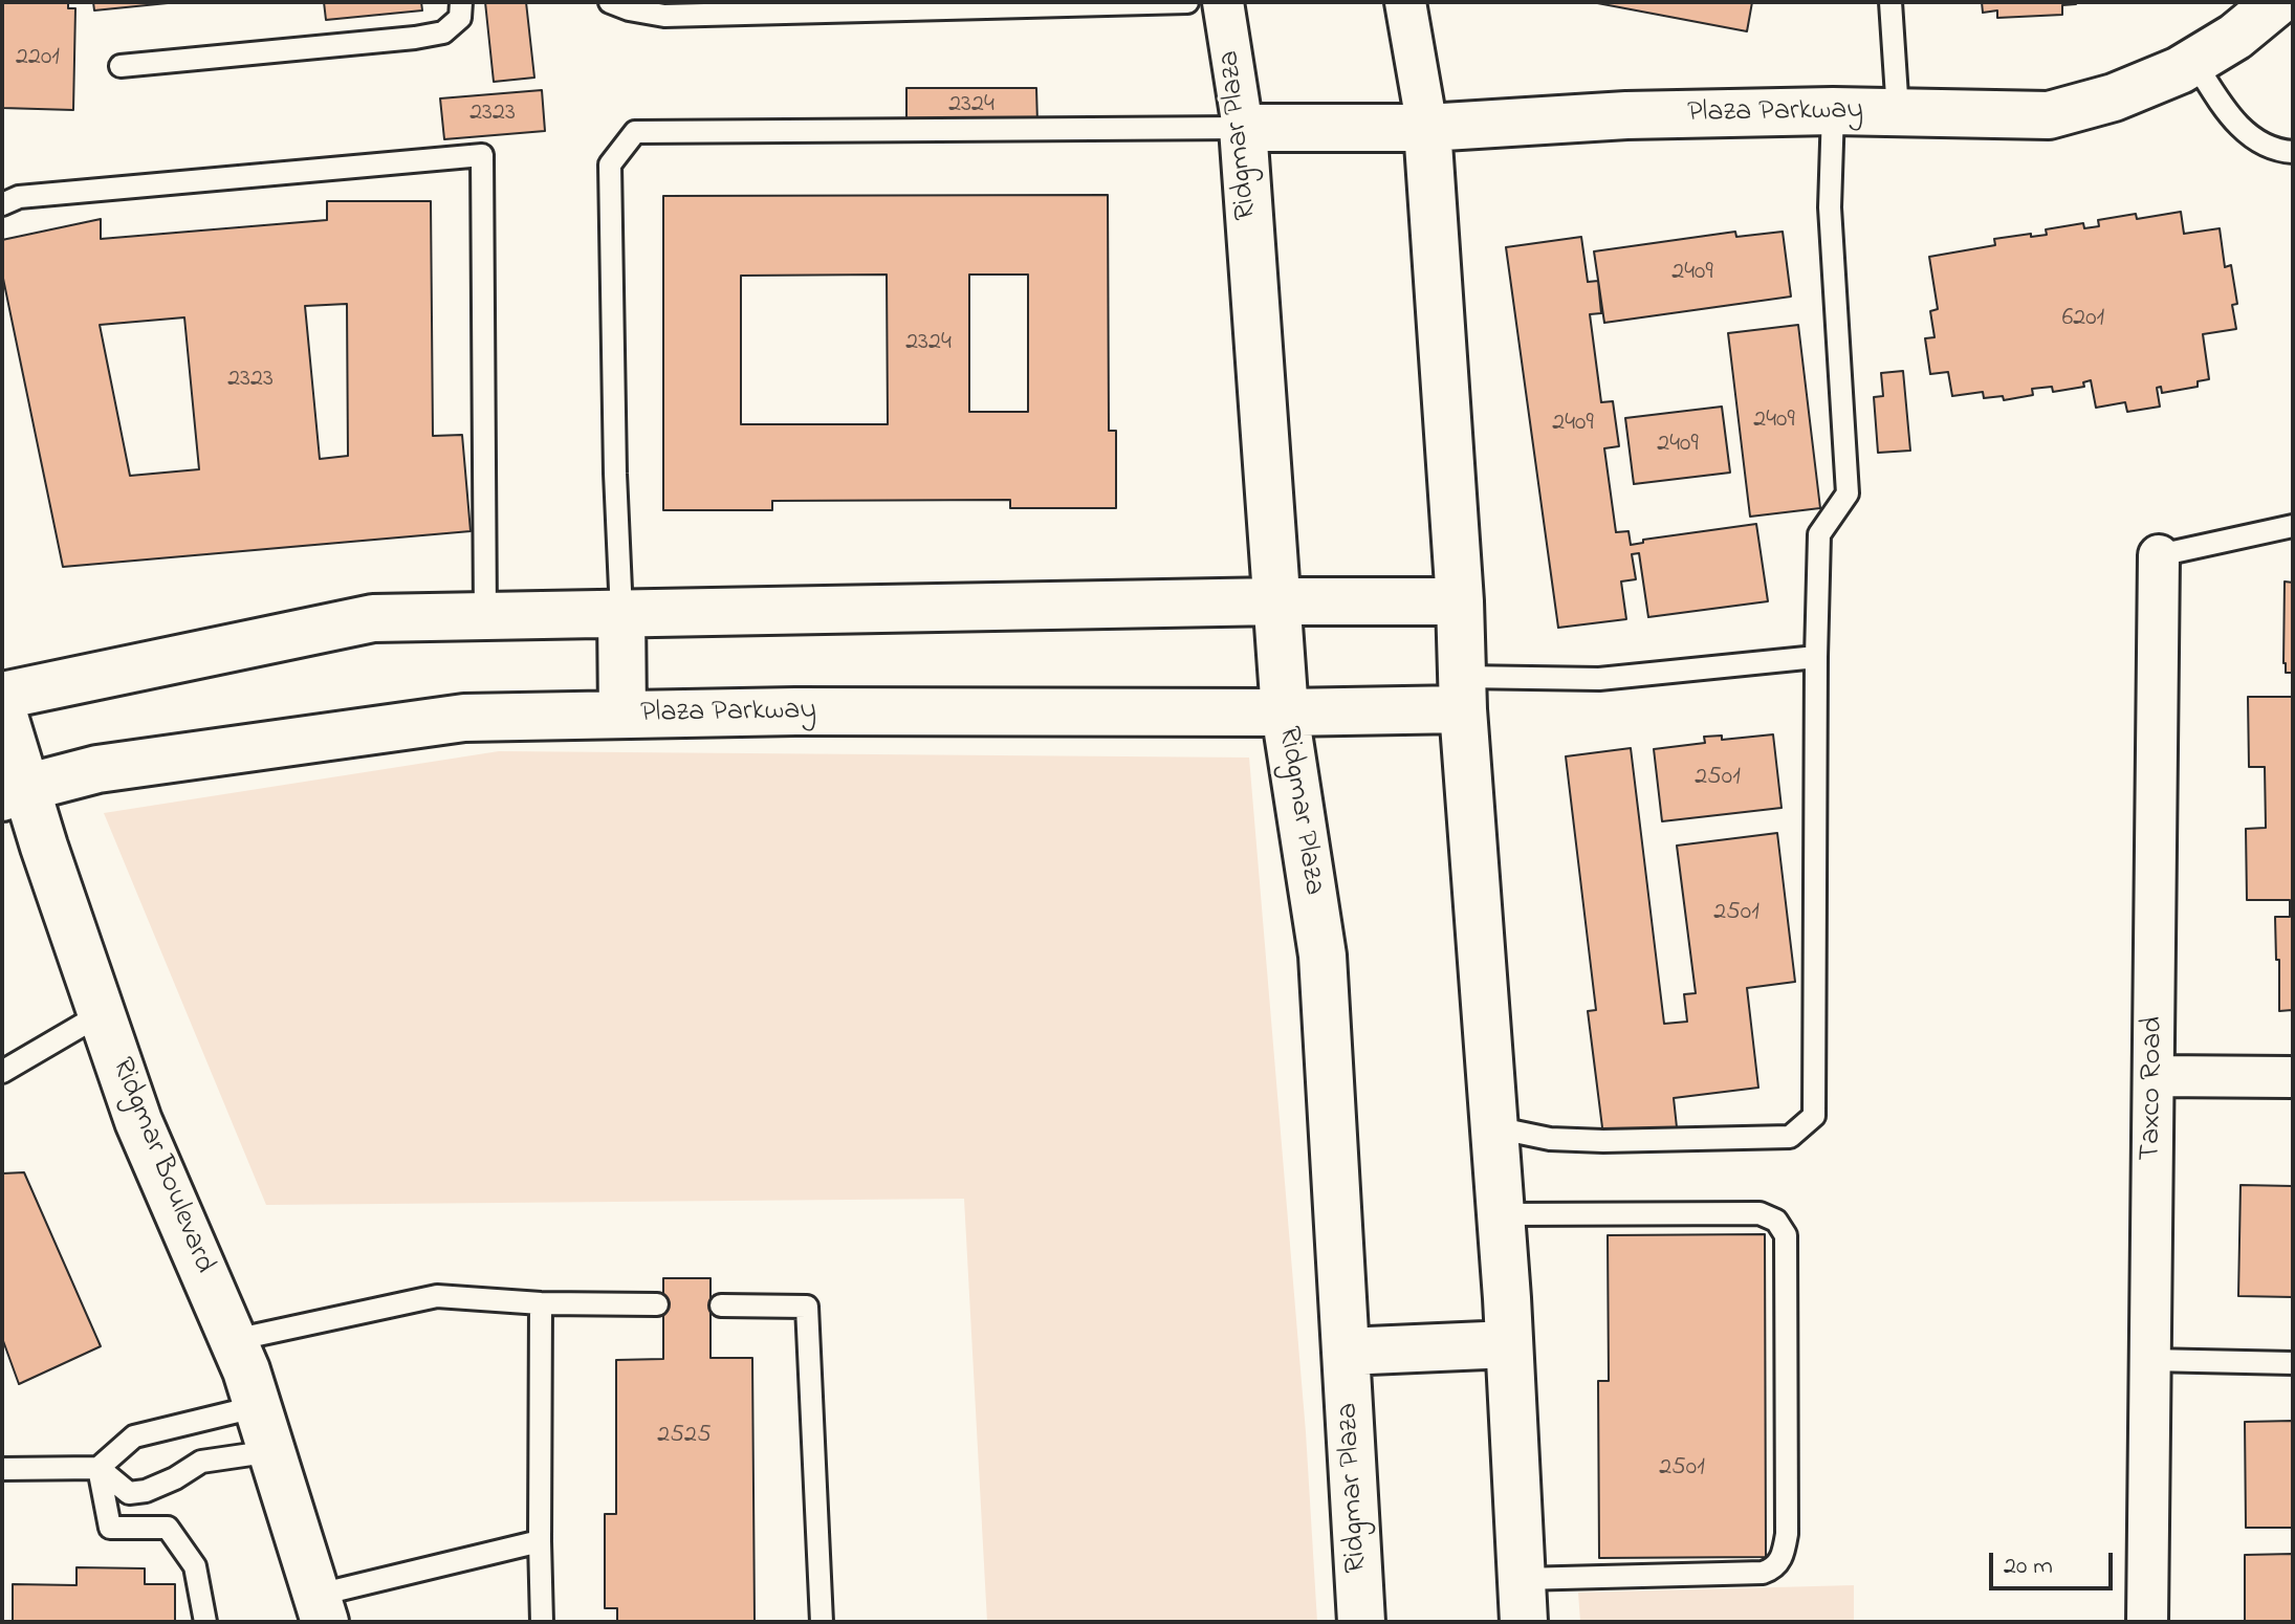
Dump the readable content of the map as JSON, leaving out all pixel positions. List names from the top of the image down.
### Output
{
  "streets": {
    "street": [
      "Plaza Parkway",
      "Ridgmar Plaza",
      "Taxco Road",
      "Ridgmar Boulevard"
    ]
  },
  "crossings": [
    ["Plaza Parkway", "Ridgmar Plaza"],
    ["Plaza Parkway", "Ridgmar Boulevard"]
  ],
  "house_numbers": [
    "2201",
    "2324",
    "2323",
    "2409",
    "6201",
    "2324",
    "2323",
    "2409",
    "2409",
    "2409",
    "2501",
    "2501",
    "2525",
    "2501"
  ],
  "scale_bar": "20 m"
}
